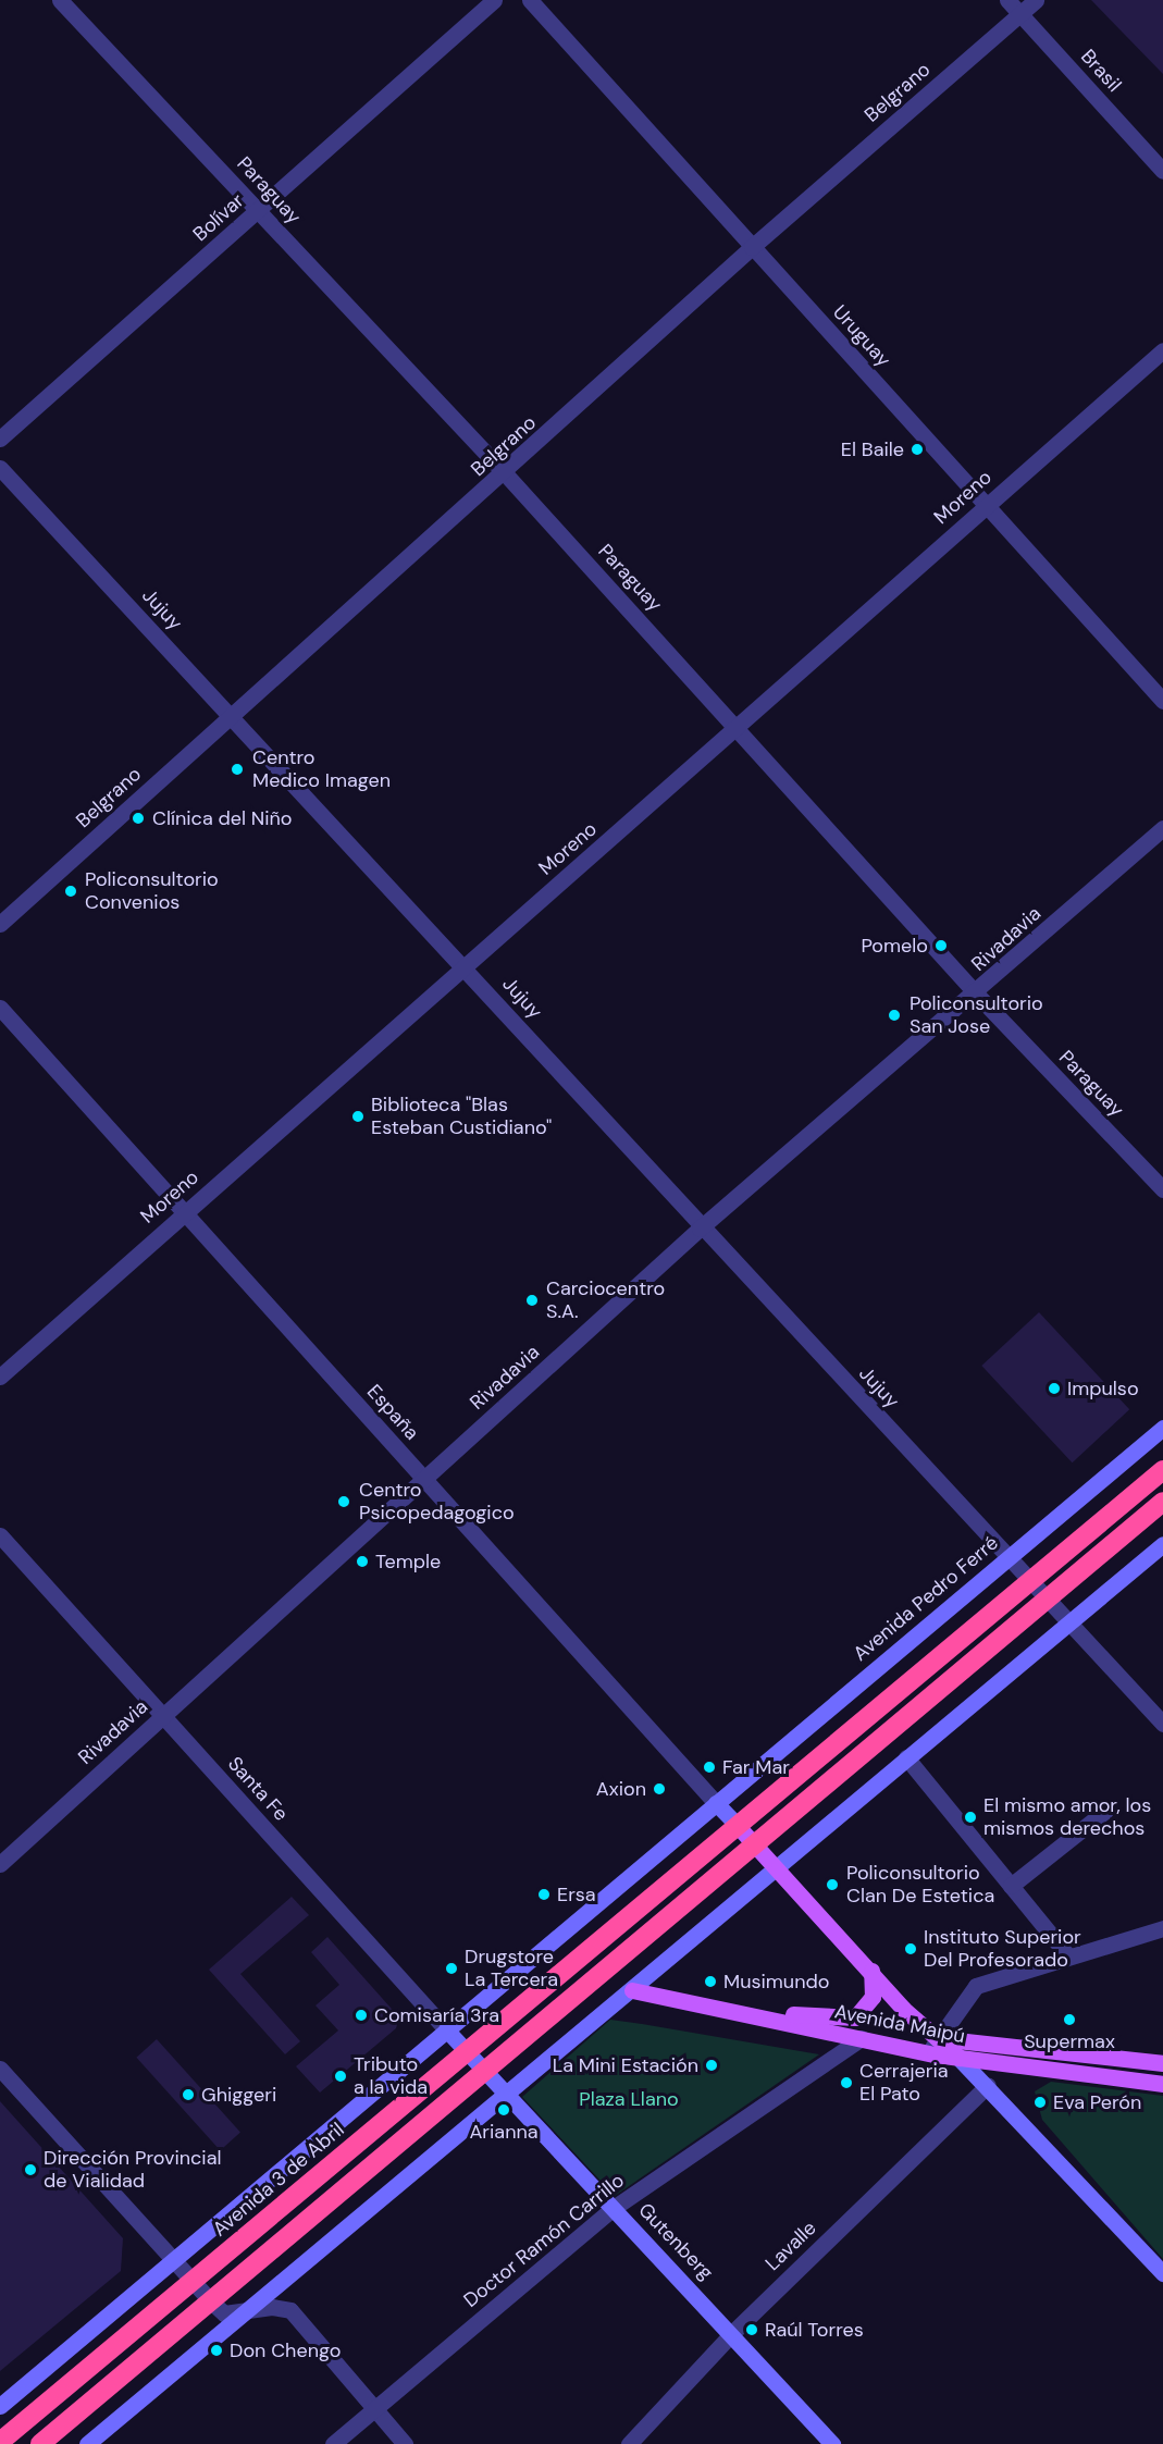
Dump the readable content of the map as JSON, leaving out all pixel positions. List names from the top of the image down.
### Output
{
  "streets": {
    "highway": ["Avenida 3 de Abril"],
    "main road": [
      "España",
      "Avenida Pedro Ferré",
      "Santa Fe",
      "Avenida Maipú",
      "Gutenberg"
    ],
    "street": [
      "Brasil",
      "Belgrano",
      "Paraguay",
      "Bolívar",
      "Uruguay",
      "Moreno",
      "Jujuy",
      "Rivadavia",
      "Doctor Ramón Carrillo",
      "Lavalle"
    ]
  },
  "crossings": [
    ["Brasil", "Belgrano"],
    ["Belgrano", "Paraguay"],
    ["Belgrano", "Uruguay"],
    ["Belgrano", "Jujuy"],
    ["Paraguay", "Bolívar"],
    ["Paraguay", "Moreno"],
    ["Paraguay", "Rivadavia"],
    ["Uruguay", "Moreno"],
    ["Moreno", "Jujuy"],
    ["Moreno", "España"],
    ["Jujuy", "Rivadavia"],
    ["Jujuy", "Avenida Pedro Ferré"],
    ["Rivadavia", "España"],
    ["Rivadavia", "Santa Fe"],
    ["España", "Avenida Pedro Ferré"],
    ["España", "Avenida Maipú"],
    ["España", "Avenida 3 de Abril"],
    ["Santa Fe", "Avenida 3 de Abril"],
    ["Santa Fe", "Gutenberg"],
    ["Avenida Maipú", "Doctor Ramón Carrillo"],
    ["Doctor Ramón Carrillo", "Gutenberg"],
    ["Gutenberg", "Lavalle"]
  ],
  "parks": ["Plaza Llano"],
  "places": [
    "El Baile",
    "Centro Medico Imagen",
    "Clínica del Niño",
    "Policonsultorio Convenios",
    "Pomelo",
    "Policonsultorio San Jose",
    "Biblioteca \"Blas Esteban Custidiano\"",
    "Carciocentro S.A.",
    "Impulso",
    "Centro Psicopedagogico",
    "Temple",
    "Far Mar",
    "Axion",
    "El mismo amor, los mismos derechos",
    "Policonsultorio Clan De Estetica",
    "Ersa",
    "Instituto Superior Del Profesorado",
    "Drugstore La Tercera",
    "Musimundo",
    "Comisaría 3ra",
    "Supermax",
    "La Mini Estación",
    "Tributo a la vida",
    "Cerrajeria El Pato",
    "Ghiggeri",
    "Eva Perón",
    "Arianna",
    "Dirección Provincial de Vialidad",
    "Raúl Torres",
    "Don Chengo"
  ]
}
